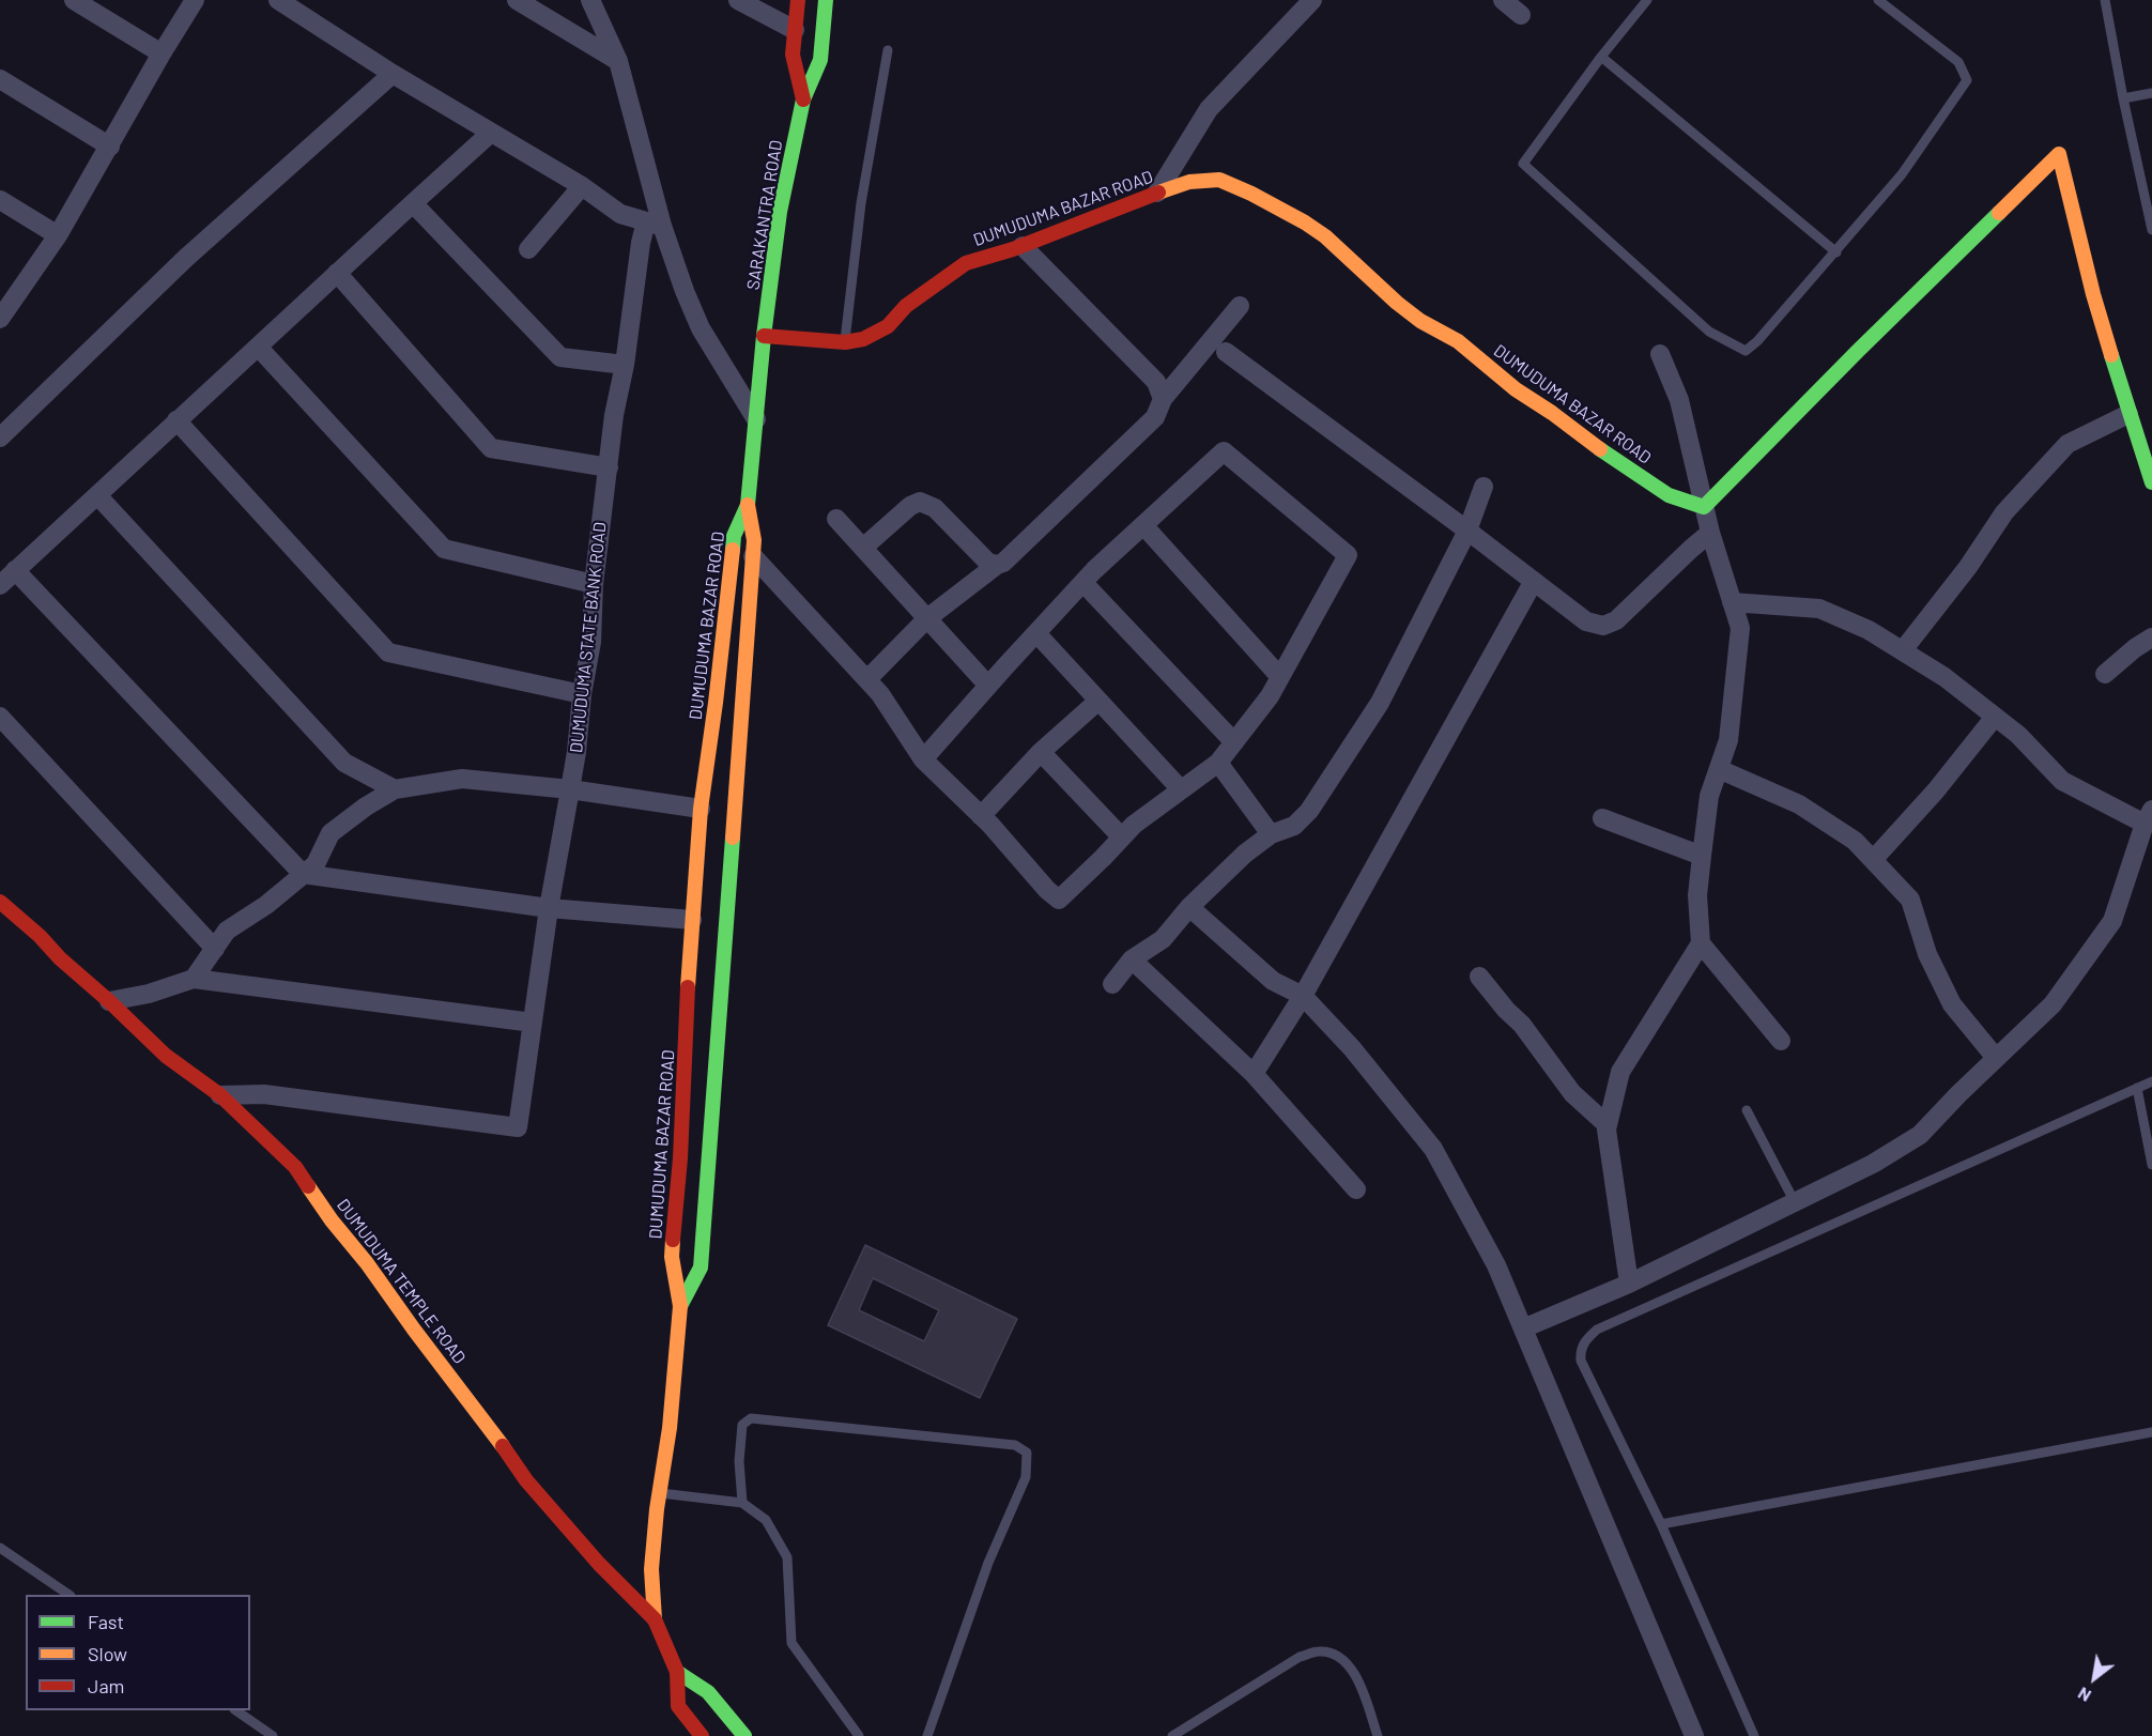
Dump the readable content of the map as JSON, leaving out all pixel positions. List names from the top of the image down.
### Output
{
  "streets": {
    "street": [
      "DUMUDUMA BAZAR ROAD",
      "SARAKANTRA ROAD",
      "DUMUDUMA STATE BANK ROAD",
      "DUMUDUMA TEMPLE ROAD"
    ]
  },
  "crossings": [
    ["DUMUDUMA BAZAR ROAD", "SARAKANTRA ROAD"],
    ["DUMUDUMA BAZAR ROAD", "DUMUDUMA TEMPLE ROAD"],
    ["DUMUDUMA STATE BANK ROAD", "DUMUDUMA TEMPLE ROAD"]
  ],
  "legend": ["Fast", "Slow", "Jam"],
  "north": "bottom left"
}
